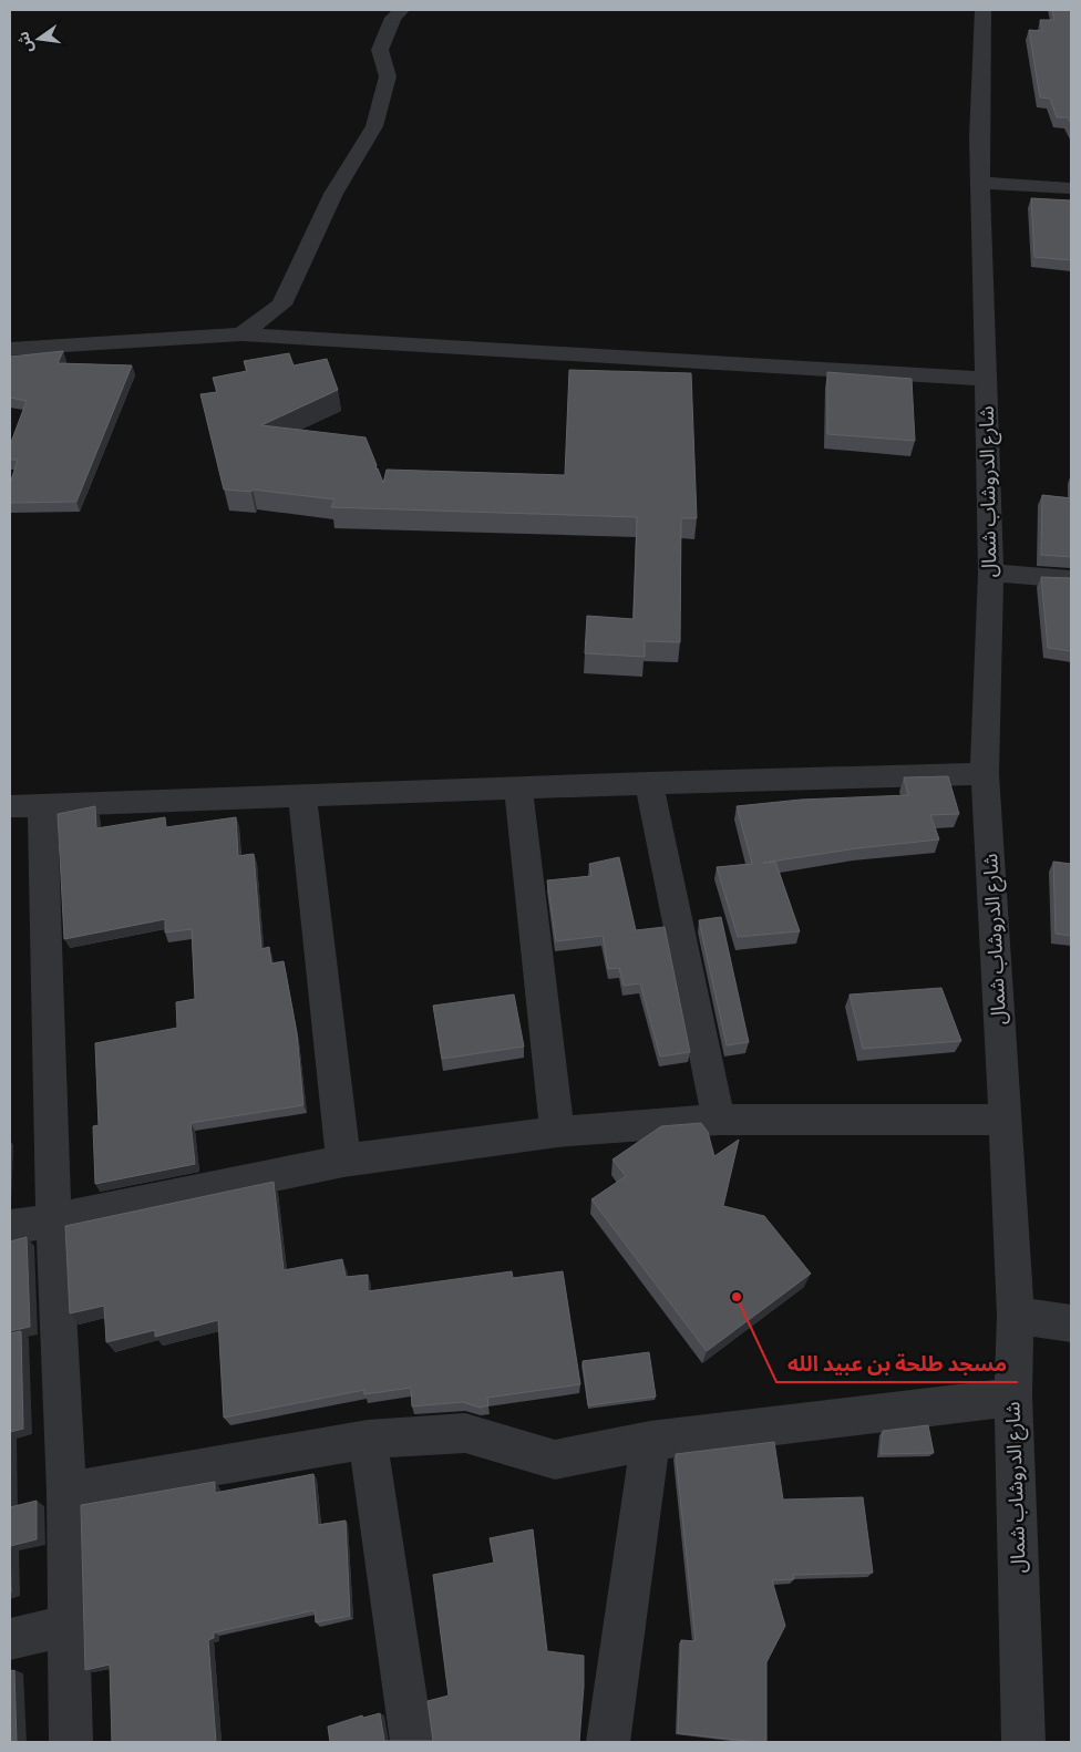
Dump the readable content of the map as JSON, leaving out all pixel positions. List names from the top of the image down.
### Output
{
  "streets": {
    "street": ["شارع الدروشاب شمال"]
  },
  "places": ["مسجد طلحة بن عبيد الله"],
  "north": "left"
}
